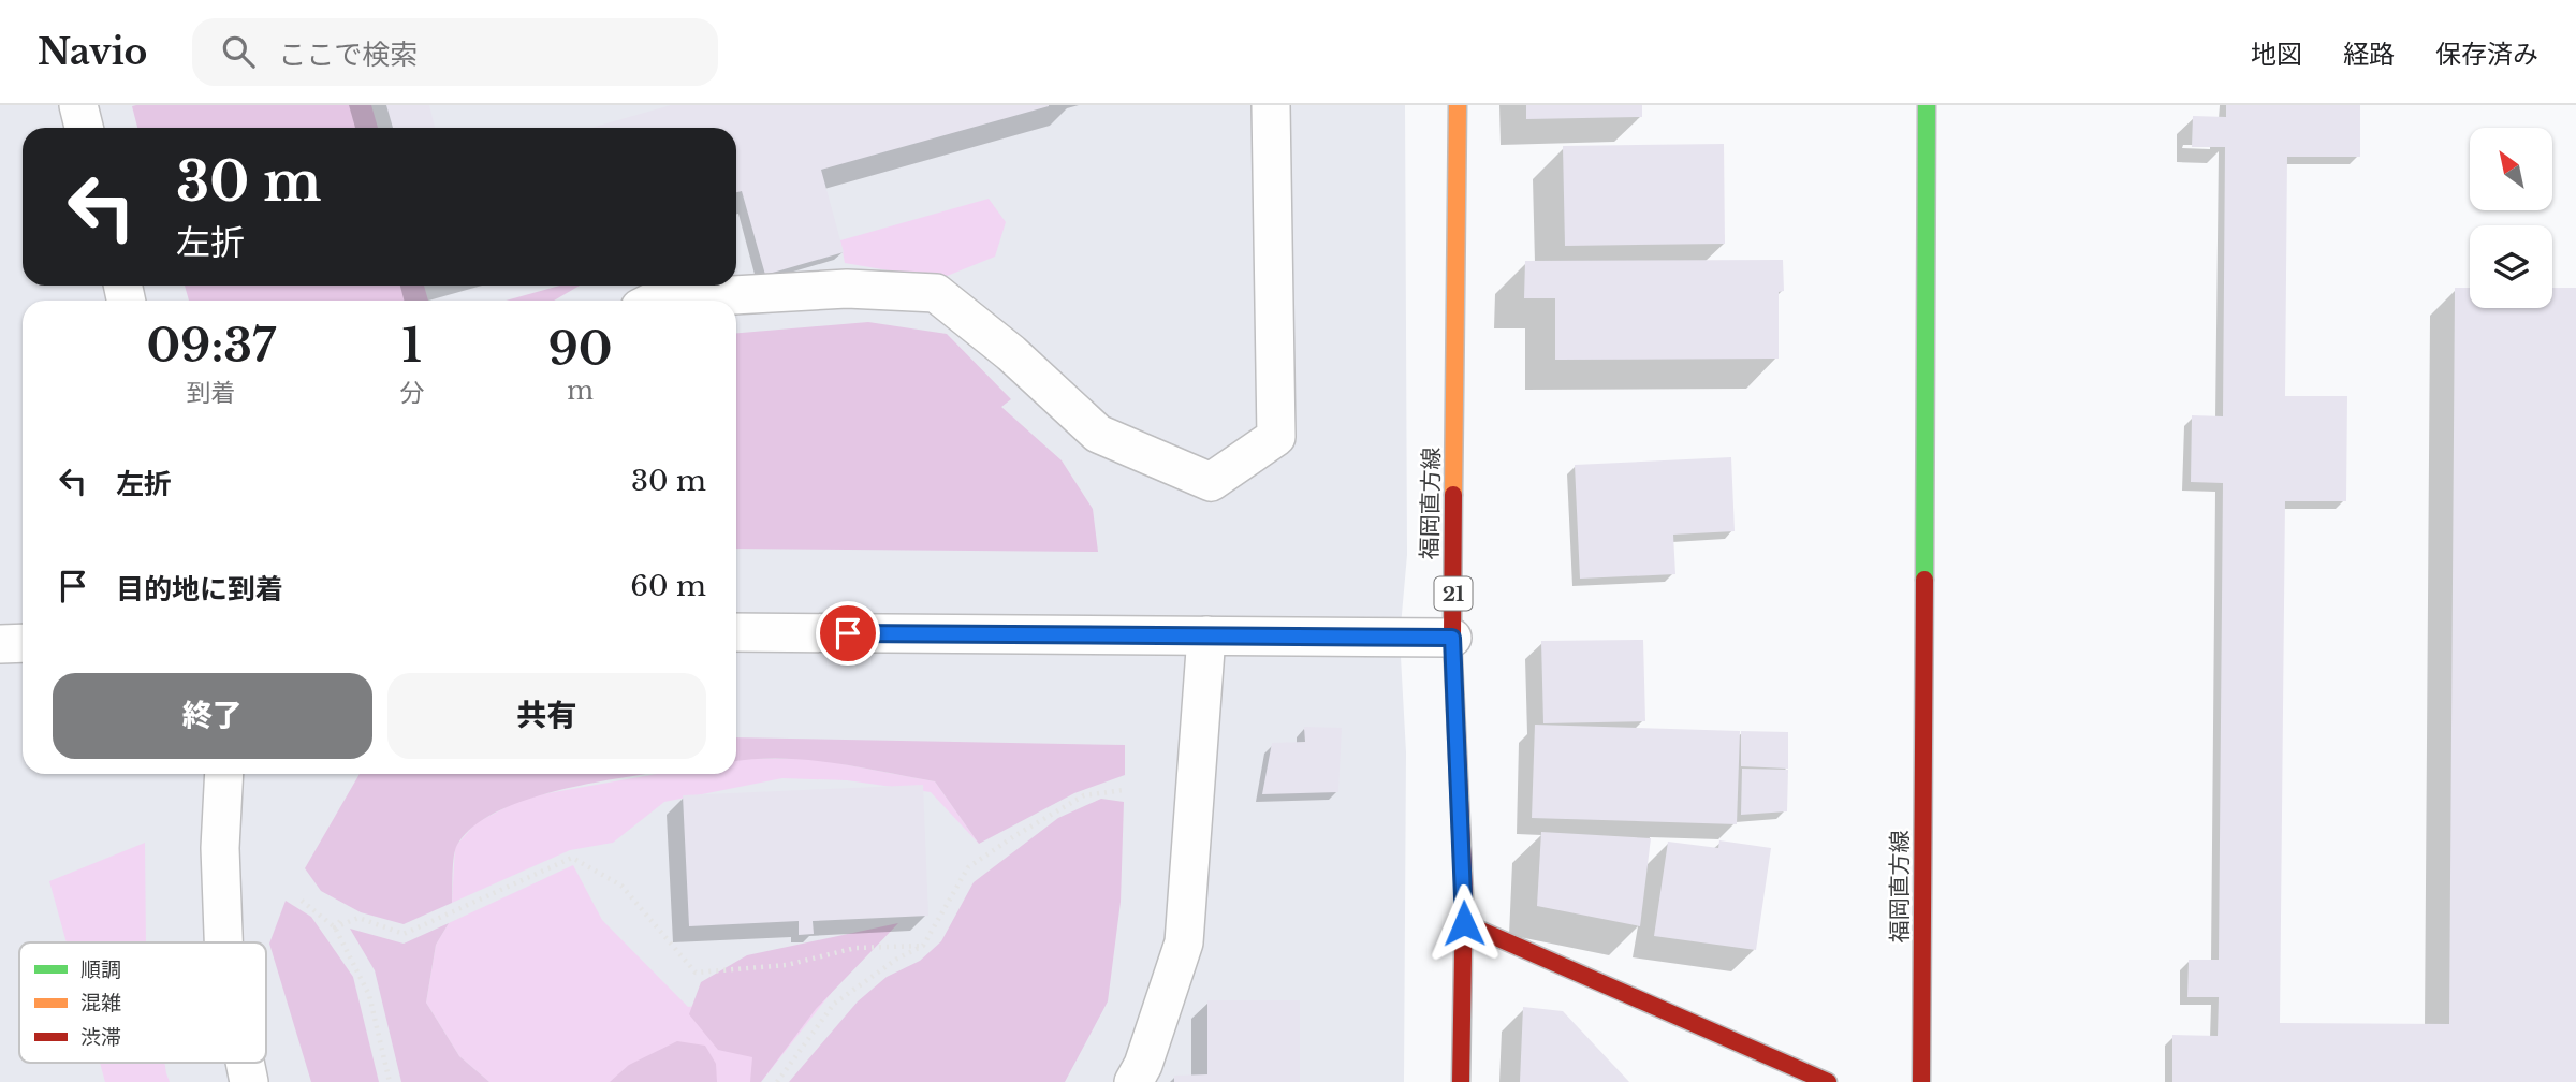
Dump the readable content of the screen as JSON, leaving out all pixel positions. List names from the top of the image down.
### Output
{
  "streets": {
    "main road": ["福岡直方線", "21"]
  },
  "legend": ["順調", "混雑", "渋滞"],
  "north": "top left",
  "page": {
    "header": "Navio",
    "search": "ここで検索",
    "nav": ["地図", "経路", "保存済み"],
    "turn": ["30 m", "左折"],
    "eta": [
      "09:37",
      "到着",
      "1",
      "分",
      "90",
      "m"
    ],
    "list": [
      {
        "name": "左折",
        "value": "30 m"
      },
      {
        "name": "目的地に到着",
        "value": "60 m"
      }
    ],
    "buttons": ["終了", "共有"]
  }
}
